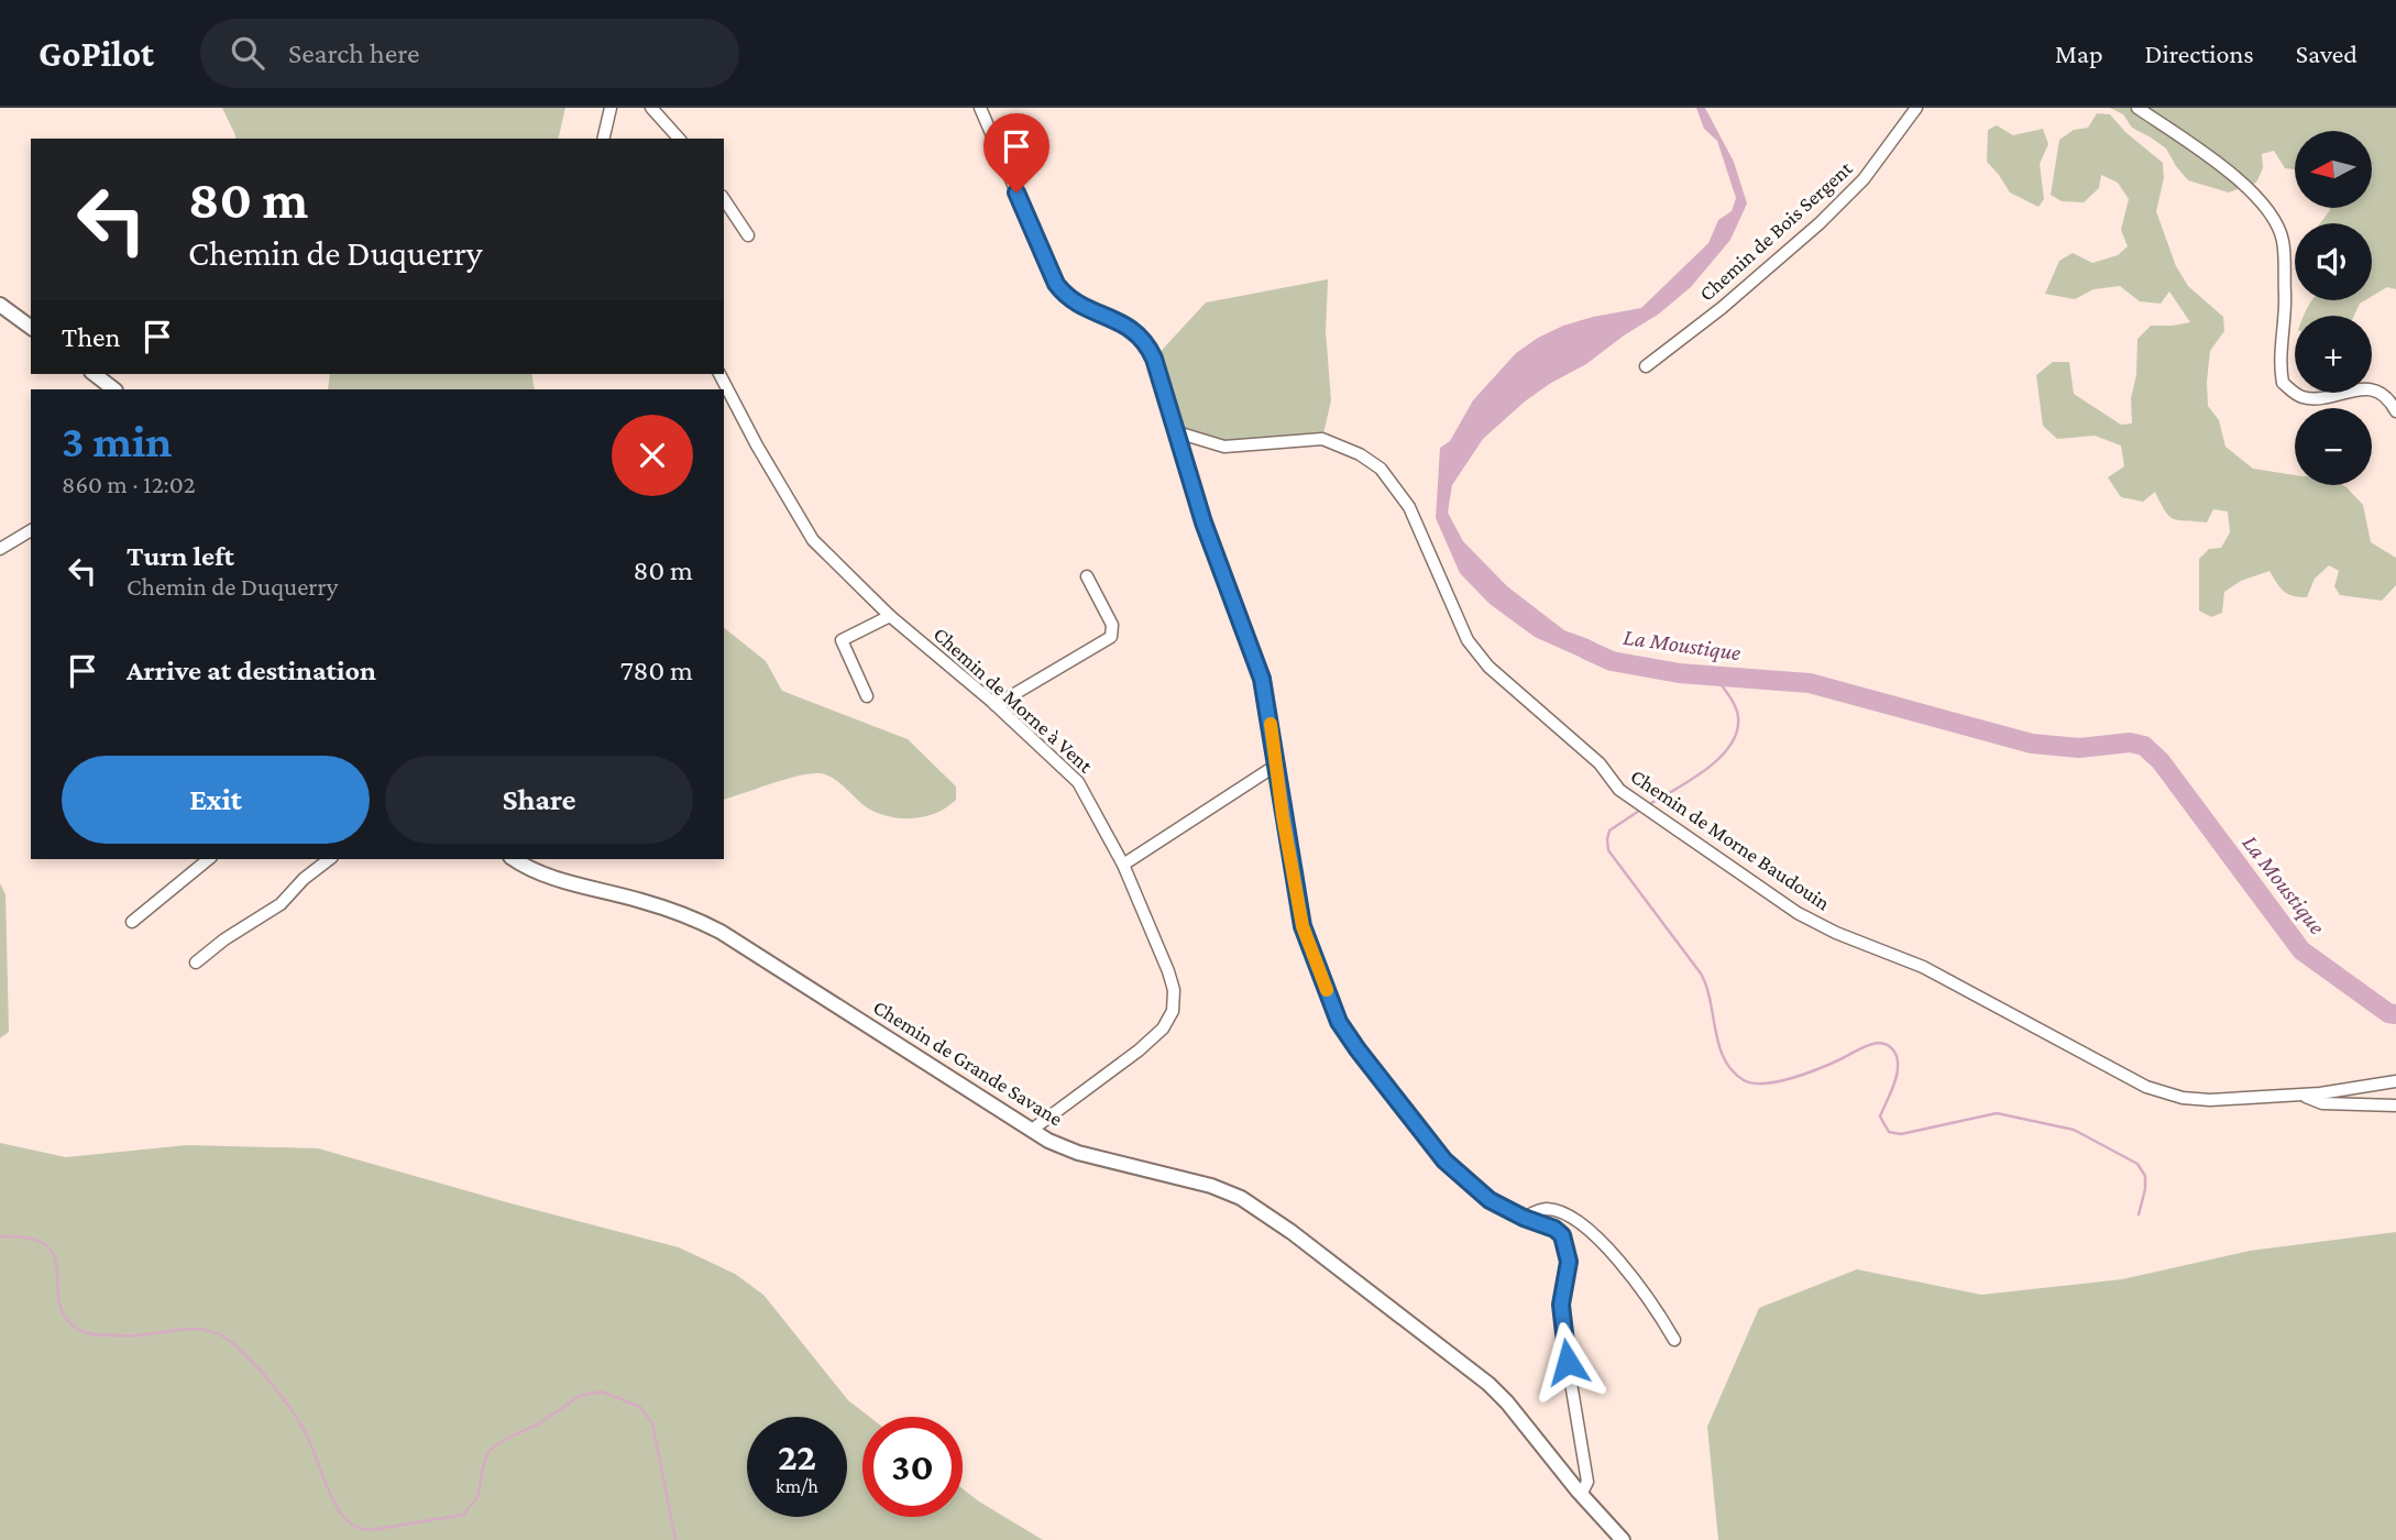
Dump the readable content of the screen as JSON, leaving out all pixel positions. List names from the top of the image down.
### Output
{
  "streets": {
    "street": [
      "Chemin de Bois Sergent",
      "Chemin de Morne à Vent",
      "Chemin de Morne Baudouin",
      "Chemin de Grande Savane"
    ]
  },
  "crossings": [
    ["Chemin de Morne à Vent", "Chemin de Grande Savane"]
  ],
  "water": ["La Moustique"],
  "north": "left",
  "page": {
    "header": "GoPilot",
    "search": "Search here",
    "nav": ["Map", "Directions", "Saved"],
    "map_buttons": ["+", "−"],
    "turn": ["80 m", "Chemin de Duquerry"],
    "then": "Then",
    "heading": ["3 min", "860 m · 12:02"],
    "list": [
      {
        "name": "Turn left",
        "note": "Chemin de Duquerry",
        "value": "80 m"
      },
      {
        "name": "Arrive at destination",
        "value": "780 m"
      }
    ],
    "buttons": ["Exit", "Share"],
    "speed": "22 km/h",
    "limit": "30"
  }
}
